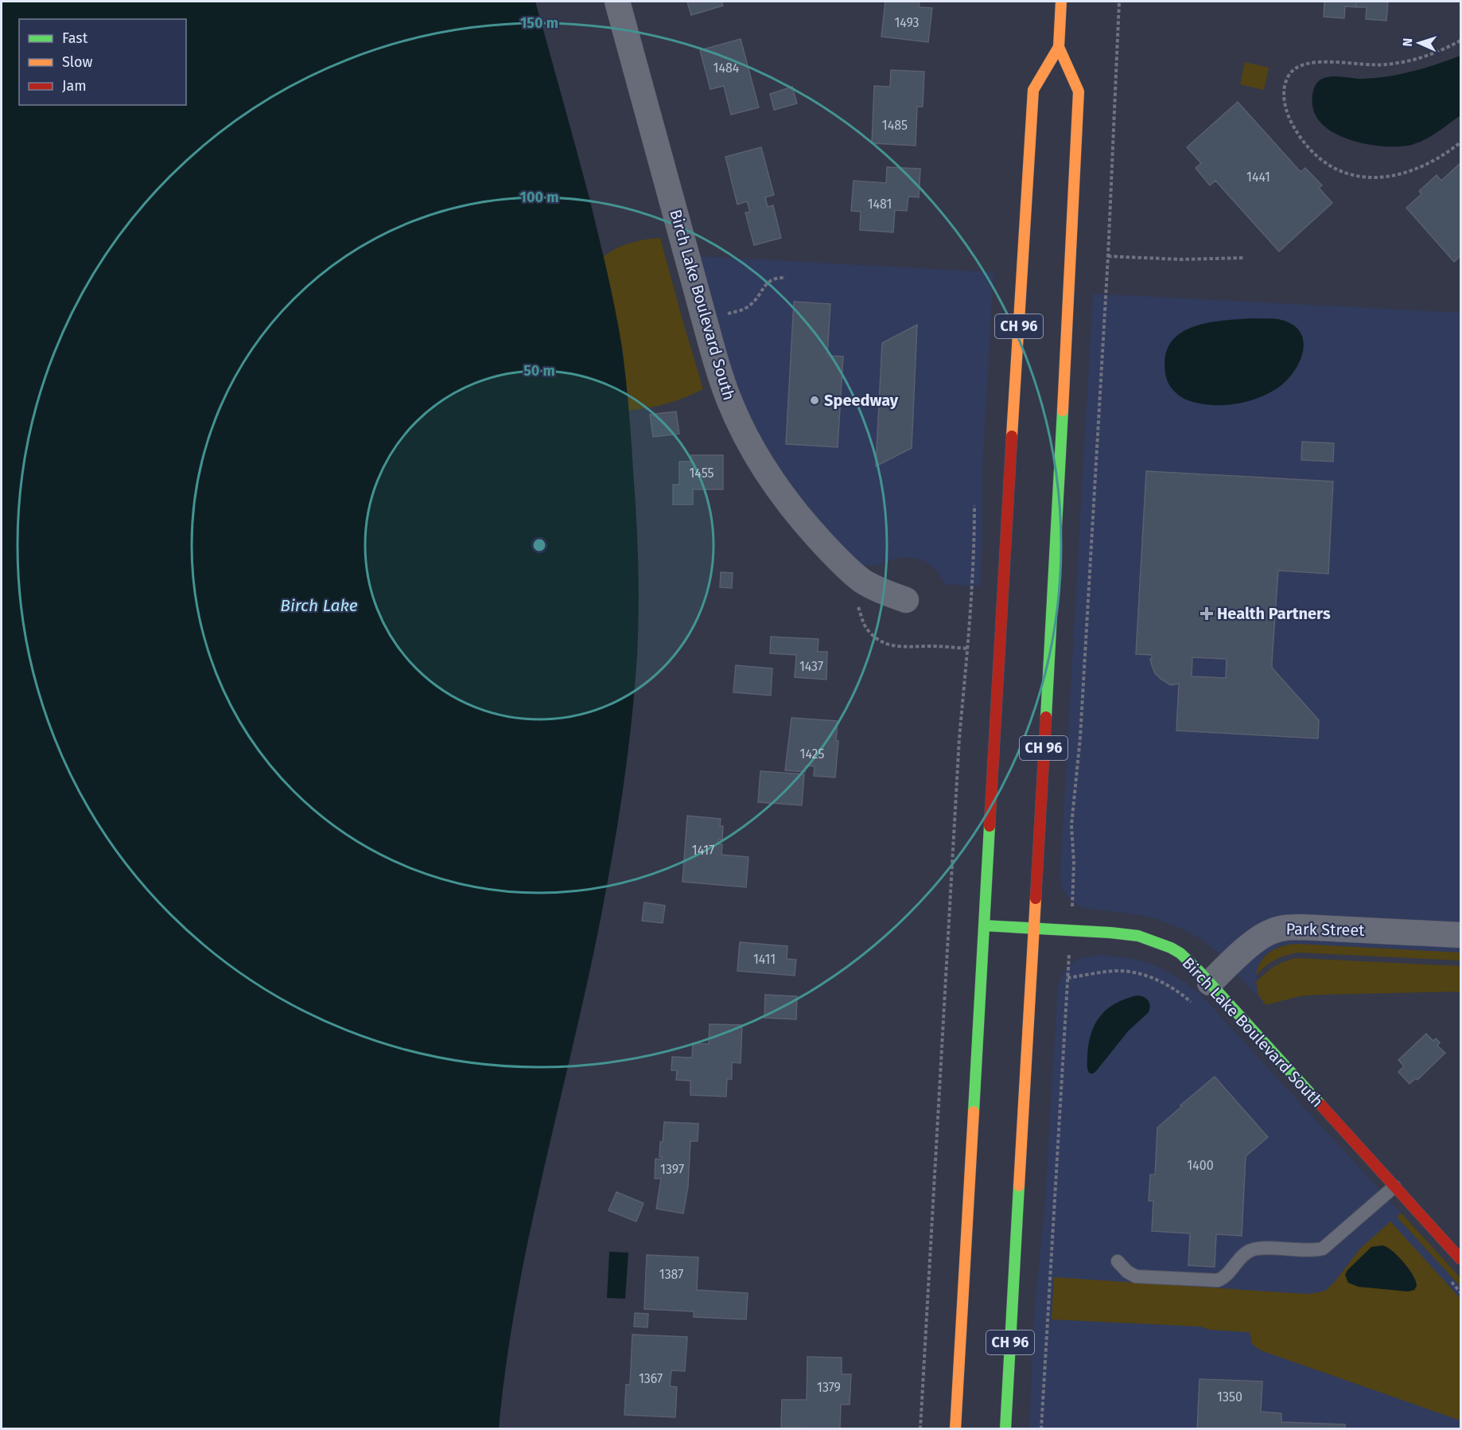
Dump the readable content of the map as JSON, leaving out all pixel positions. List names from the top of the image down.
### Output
{
  "streets": {
    "main road": ["Birch Lake Boulevard South", "CH 96"],
    "street": ["Park Street"]
  },
  "crossings": [
    ["Birch Lake Boulevard South", "CH 96"],
    ["Birch Lake Boulevard South", "Park Street"]
  ],
  "water": ["Birch Lake"],
  "places": {
    "other": ["Speedway"],
    "health": ["Health Partners"]
  },
  "house_numbers": [
    "1493",
    "1484",
    "1485",
    "1441",
    "1481",
    "1455",
    "1437",
    "1425",
    "1417",
    "1411",
    "1400",
    "1397",
    "1387",
    "1367",
    "1379",
    "1350"
  ],
  "legend": ["Fast", "Slow", "Jam"],
  "north": "left",
  "rings": ["150 m", "100 m", "50 m"]
}
